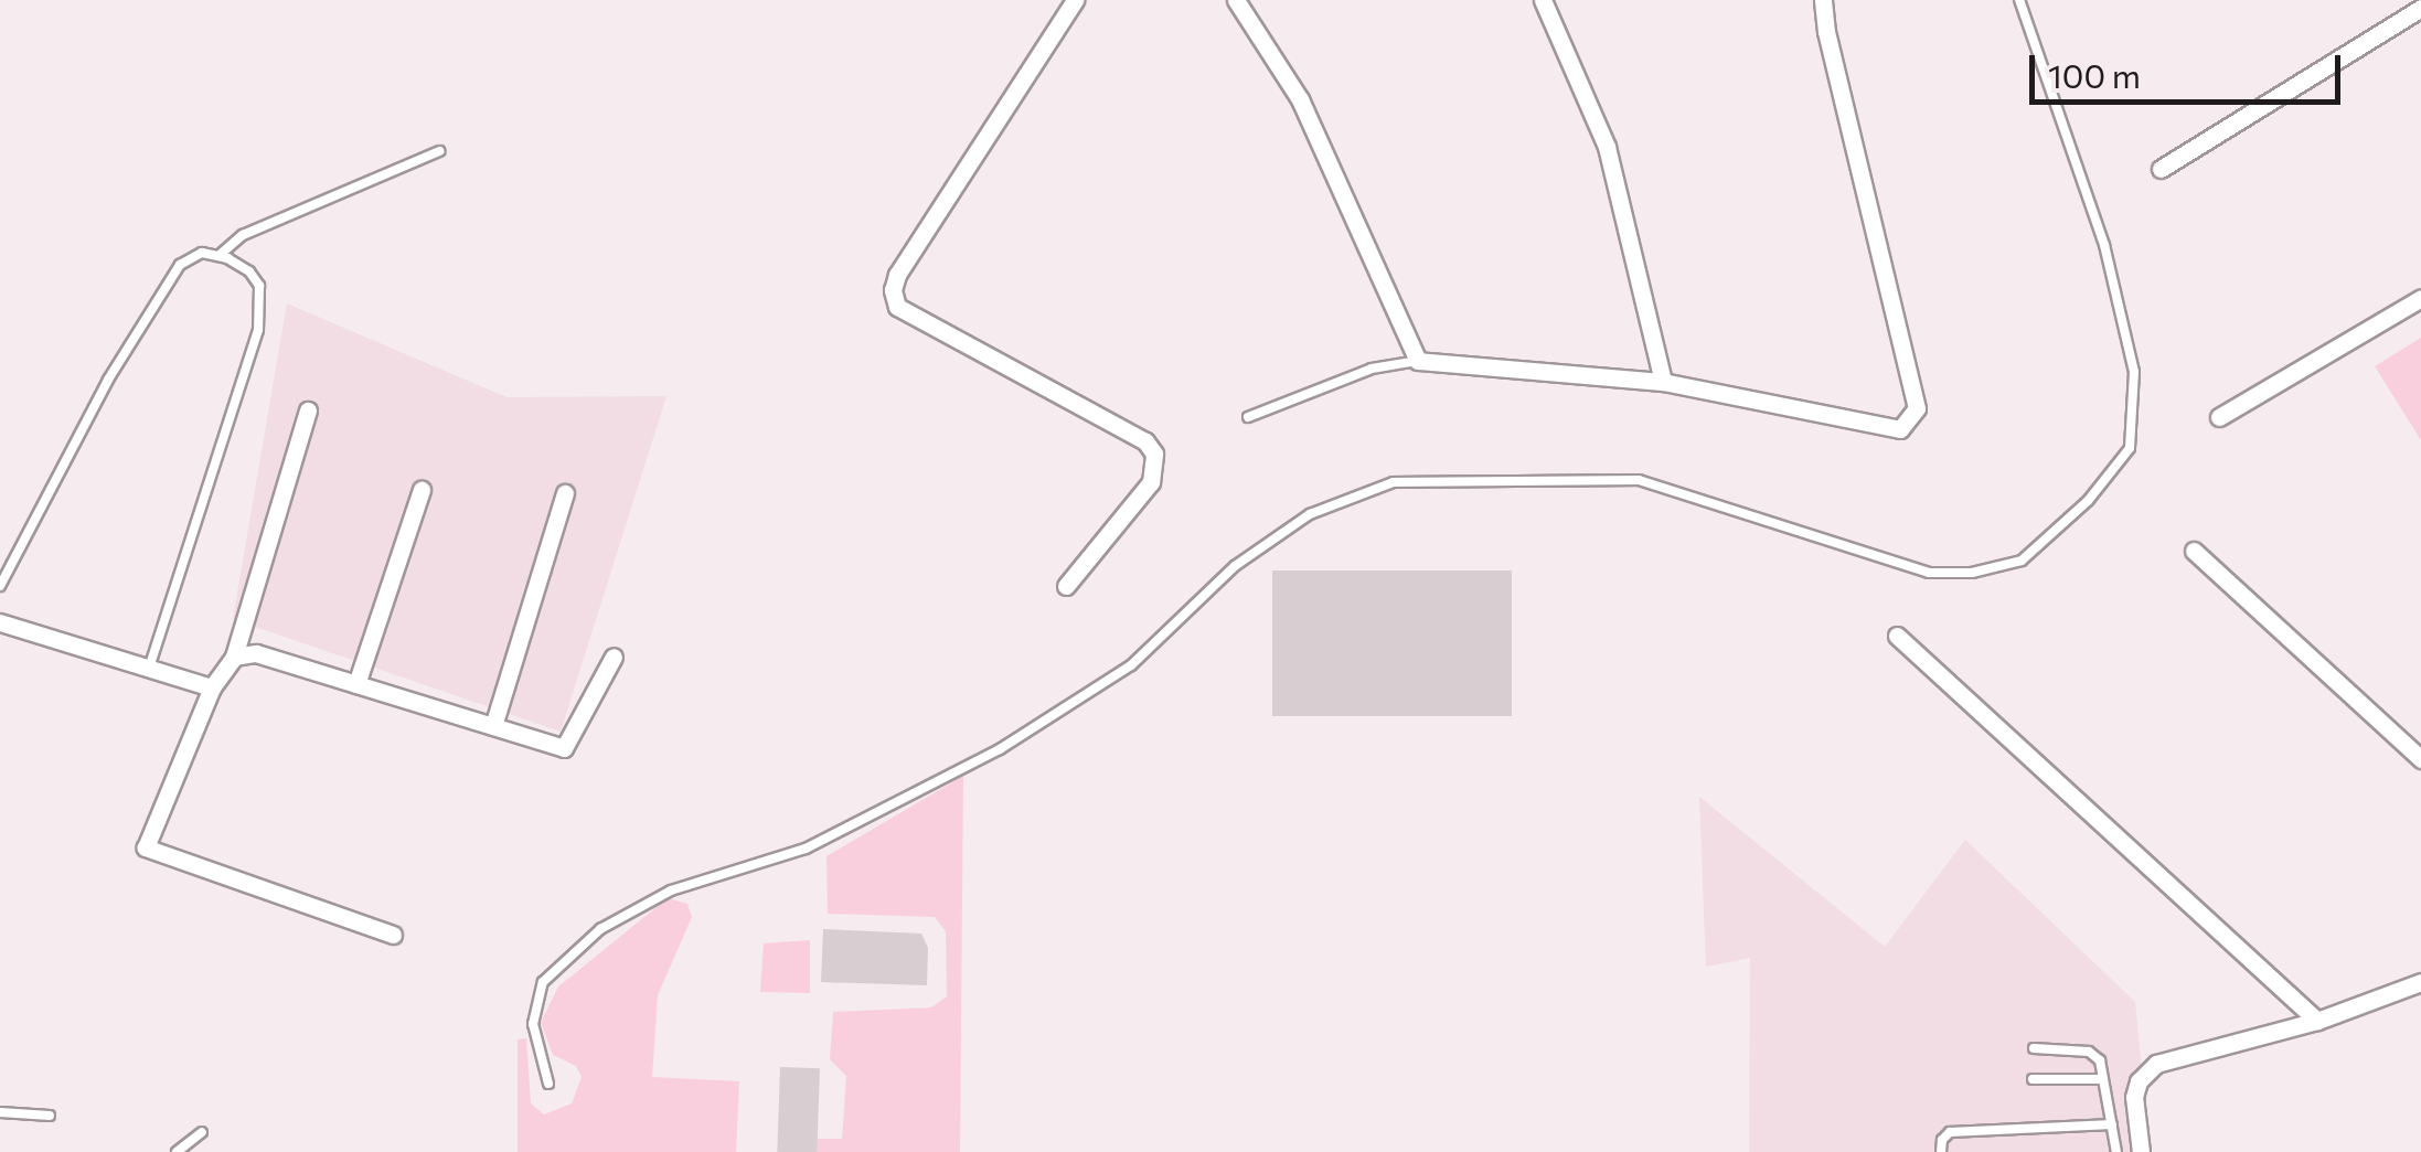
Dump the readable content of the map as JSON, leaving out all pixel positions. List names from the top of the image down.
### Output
{
  "scale_bar": "100 m"
}
